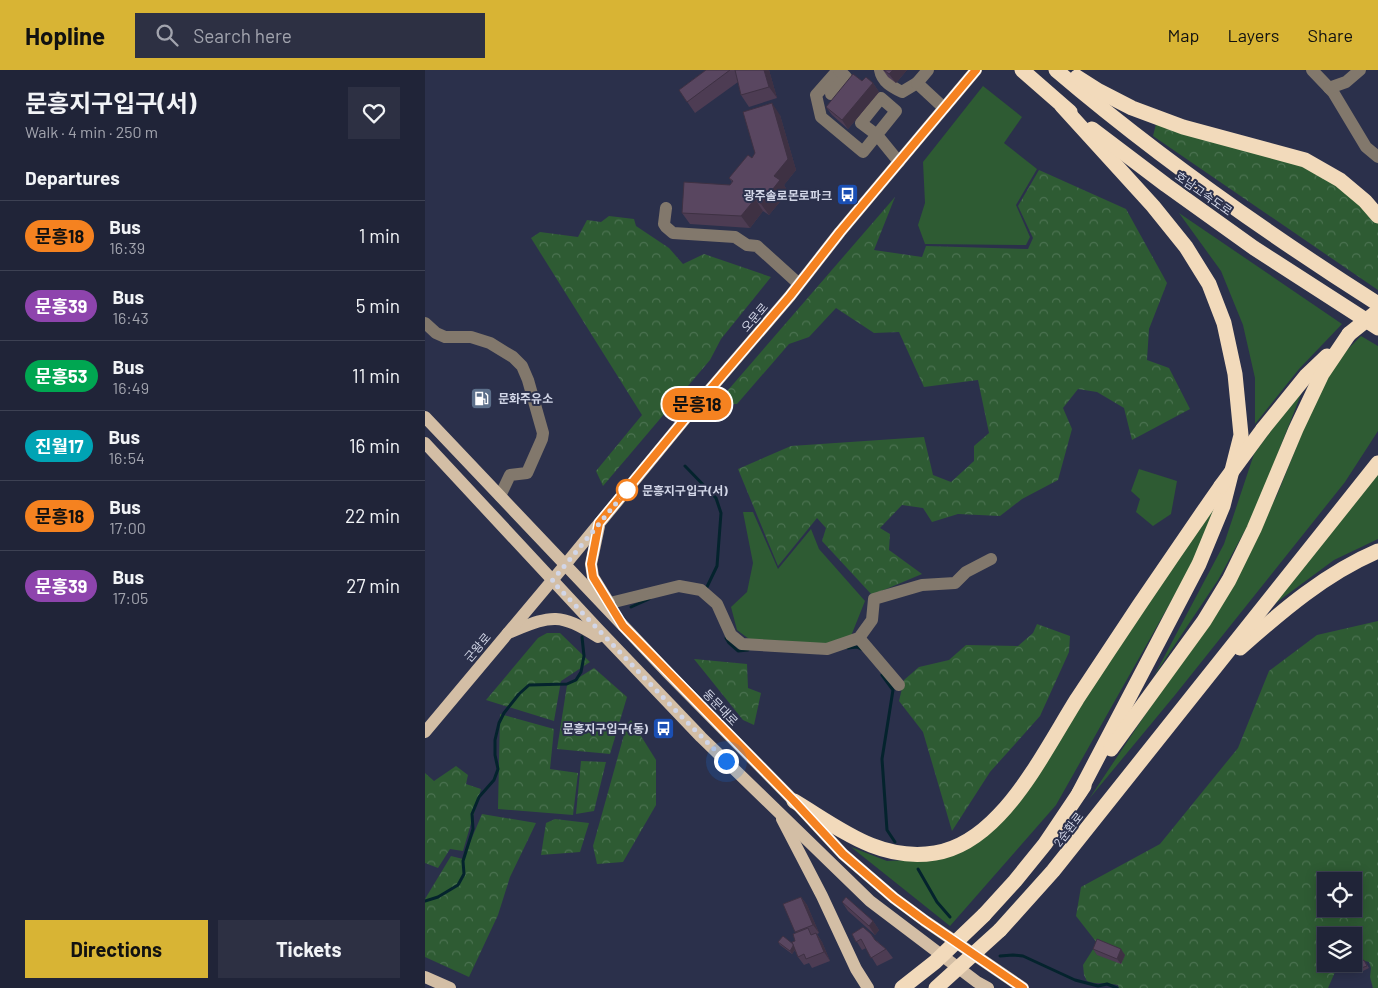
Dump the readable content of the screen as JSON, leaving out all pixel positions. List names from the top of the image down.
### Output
{
  "streets": {
    "highway": ["호남고속도로", "2순환로"],
    "main road": ["오문로", "군왕로", "동문대로"]
  },
  "crossings": [
    ["오문로", "군왕로"],
    ["오문로", "동문대로"]
  ],
  "places": {
    "bus stop": ["광주솔로몬로파크", "문흥지구입구(동)"],
    "fuel station": ["문화주유소"],
    "other": ["문흥지구입구(서)"]
  },
  "lines": ["bus line 문흥18"],
  "page": {
    "header": "Hopline",
    "search": "Search here",
    "nav": ["Map", "Layers", "Share"],
    "heading": [
      ["문흥지구입구(서)", "Walk · 4 min · 250 m"],
      "Departures"
    ],
    "on_map": "문흥18",
    "list": [
      {
        "mark": "문흥18",
        "name": "Bus",
        "note": "16:39",
        "value": "1 min"
      },
      {
        "mark": "문흥39",
        "name": "Bus",
        "note": "16:43",
        "value": "5 min"
      },
      {
        "mark": "문흥53",
        "name": "Bus",
        "note": "16:49",
        "value": "11 min"
      },
      {
        "mark": "진월17",
        "name": "Bus",
        "note": "16:54",
        "value": "16 min"
      },
      {
        "mark": "문흥18",
        "name": "Bus",
        "note": "17:00",
        "value": "22 min"
      },
      {
        "mark": "문흥39",
        "name": "Bus",
        "note": "17:05",
        "value": "27 min"
      }
    ],
    "buttons": ["Directions", "Tickets"]
  }
}
